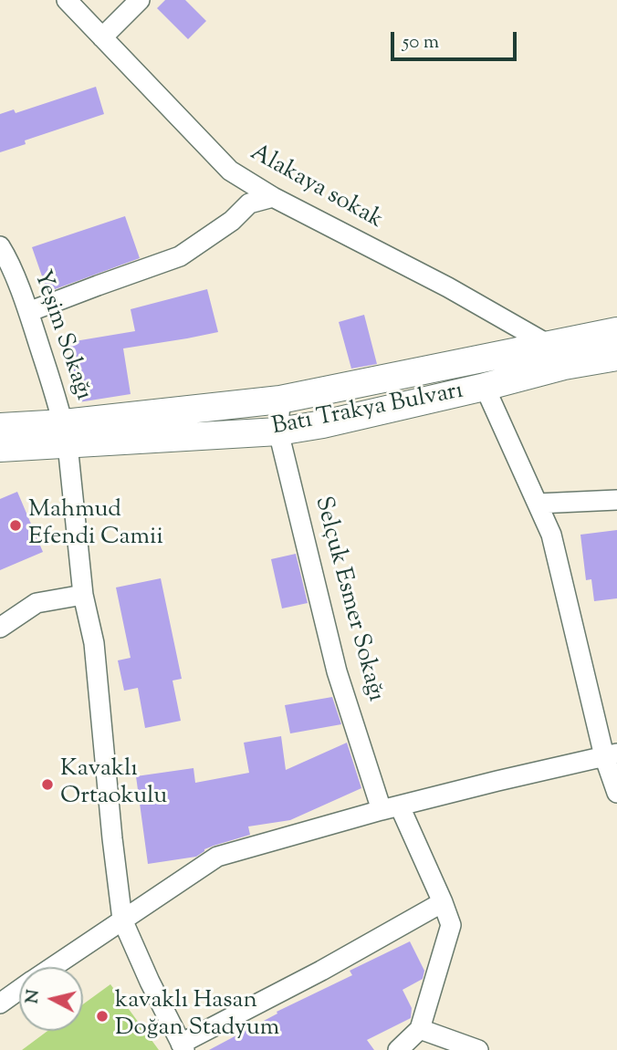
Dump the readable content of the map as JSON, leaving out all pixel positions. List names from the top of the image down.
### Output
{
  "streets": {
    "main road": ["Batı Trakya Bulvarı"],
    "street": ["Alakaya sokak", "Yeşim Sokağı", "Selçuk Esmer Sokağı"]
  },
  "crossings": [
    ["Alakaya sokak", "Batı Trakya Bulvarı"],
    ["Yeşim Sokağı", "Batı Trakya Bulvarı"],
    ["Batı Trakya Bulvarı", "Selçuk Esmer Sokağı"]
  ],
  "places": ["Mahmud Efendi Camii", "Kavaklı Ortaokulu", "kavaklı Hasan Doğan Stadyum"],
  "scale_bar": "50 m",
  "north": "left"
}
